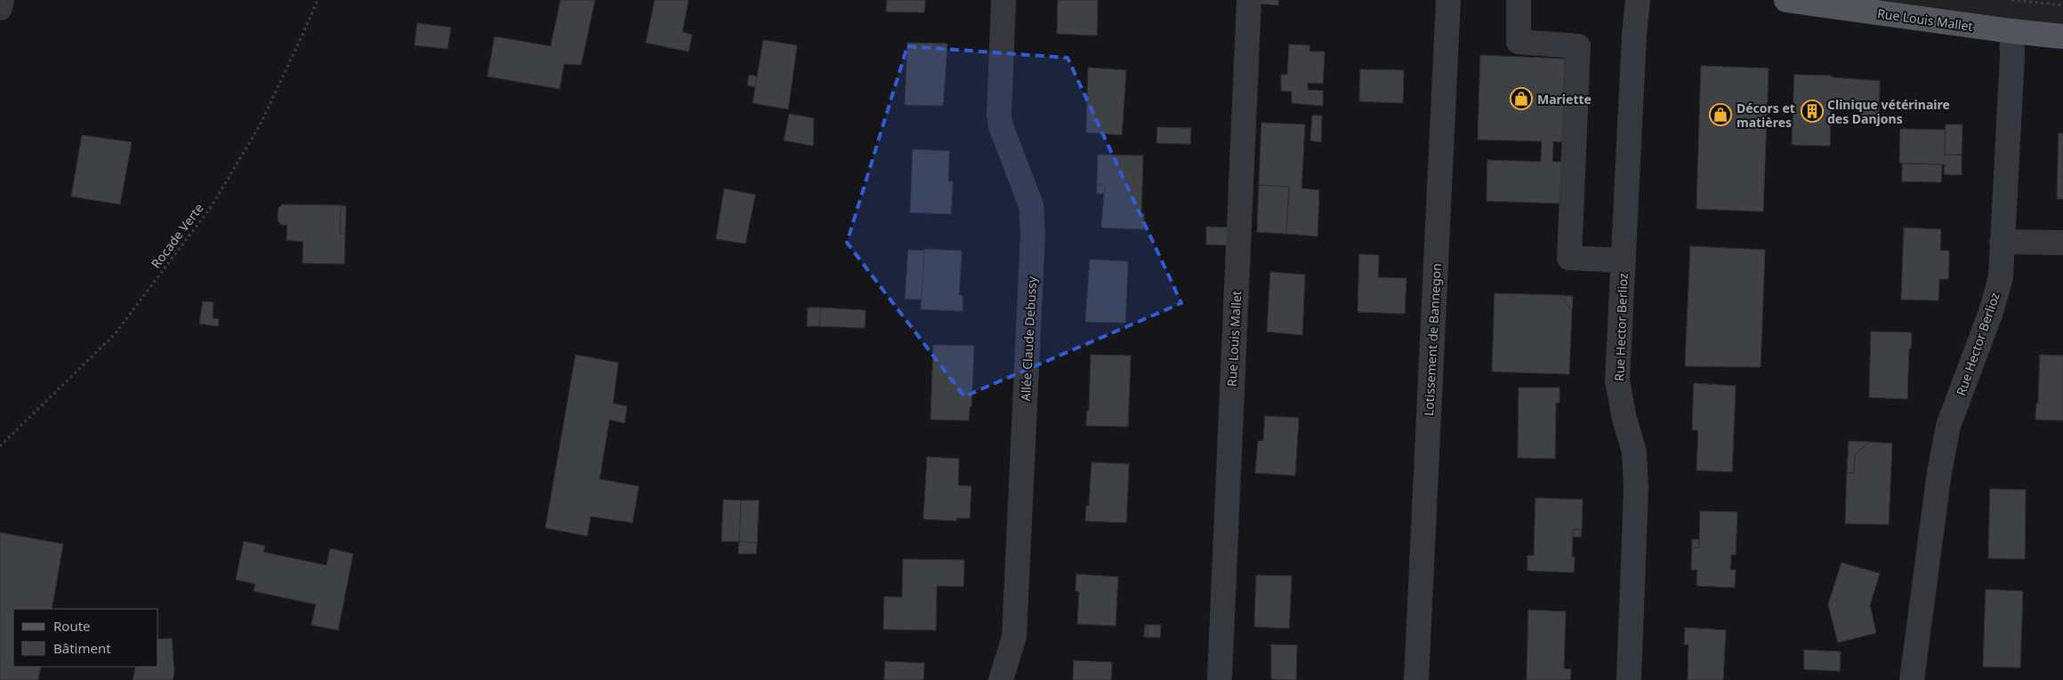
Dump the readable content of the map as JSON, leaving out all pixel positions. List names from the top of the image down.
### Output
{
  "streets": {
    "main road": ["Rue Louis Mallet"],
    "street": ["Rue Hector Berlioz", "Allée Claude Debussy", "Lotissement de Bannegon"],
    "path": ["Rocade Verte"]
  },
  "crossings": [
    ["Rue Louis Mallet", "Rue Hector Berlioz"]
  ],
  "places": {
    "shop": ["Mariette", "Décors et matières"],
    "building": ["Clinique vétérinaire des Danjons"]
  },
  "legend": ["Route", "Bâtiment"]
}
